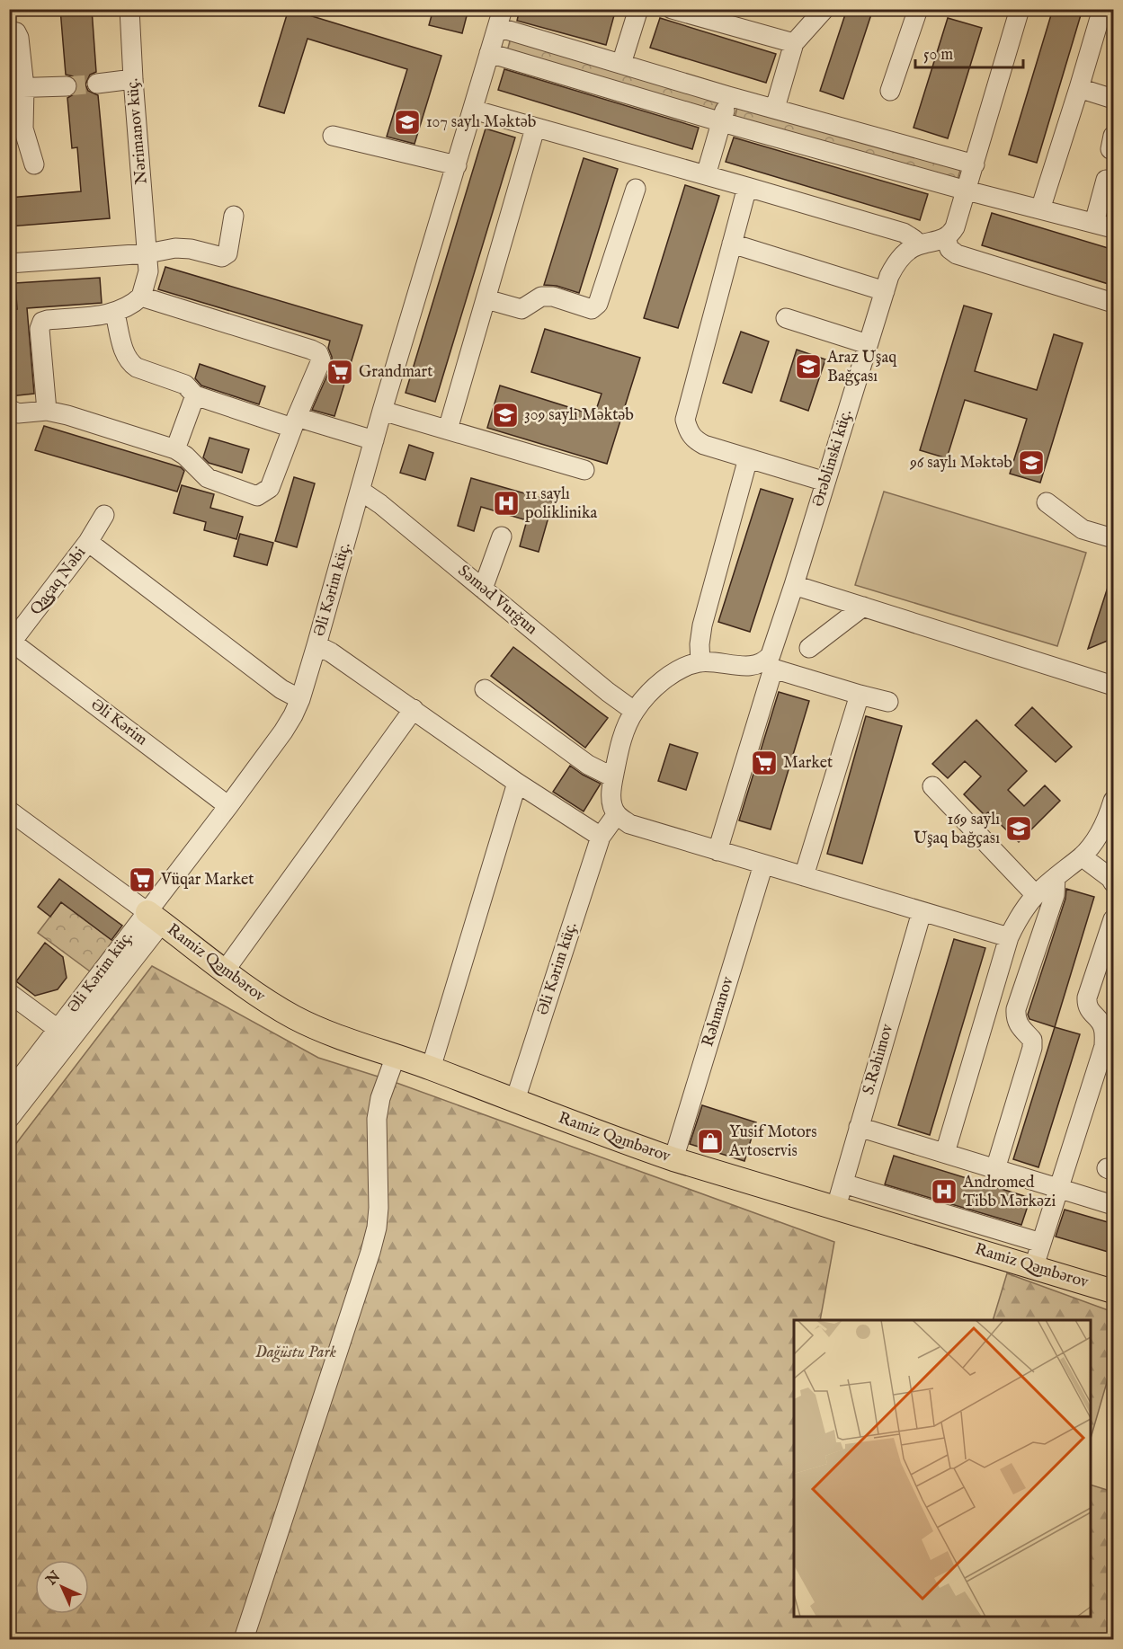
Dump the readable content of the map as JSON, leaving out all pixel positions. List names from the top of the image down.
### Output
{
  "streets": {
    "main road": ["Ramiz Qəmbərov"],
    "street": [
      "Nərimanov küç.",
      "Ərəblinski küç.",
      "Qaçaq Nəbi",
      "Əli Kərim küç.",
      "Səməd Vurğun",
      "Əli Kərim",
      "Rəhmanov",
      "S.Rəhimov"
    ]
  },
  "crossings": [
    ["Qaçaq Nəbi", "Əli Kərim"],
    ["Əli Kərim küç.", "Səməd Vurğun"],
    ["Əli Kərim küç.", "Əli Kərim"],
    ["Əli Kərim küç.", "Ramiz Qəmbərov"],
    ["Ramiz Qəmbərov", "Rəhmanov"],
    ["Ramiz Qəmbərov", "S.Rəhimov"]
  ],
  "parks": ["Dağüstu Park"],
  "places": {
    "school or university": [
      "107 saylı Məktəb",
      "Araz Uşaq Bağçası",
      "309 saylı Məktəb",
      "96 saylı Məktəb",
      "169 saylı Uşaq bağçası"
    ],
    "supermarket": ["Grandmart", "Market", "Vüqar Market"],
    "hospital": ["11 saylı poliklinika", "Andromed Tibb Mərkəzi"],
    "shop": ["Yusif Motors Avtoservis"]
  },
  "scale_bar": "50 m",
  "north": "top left"
}
